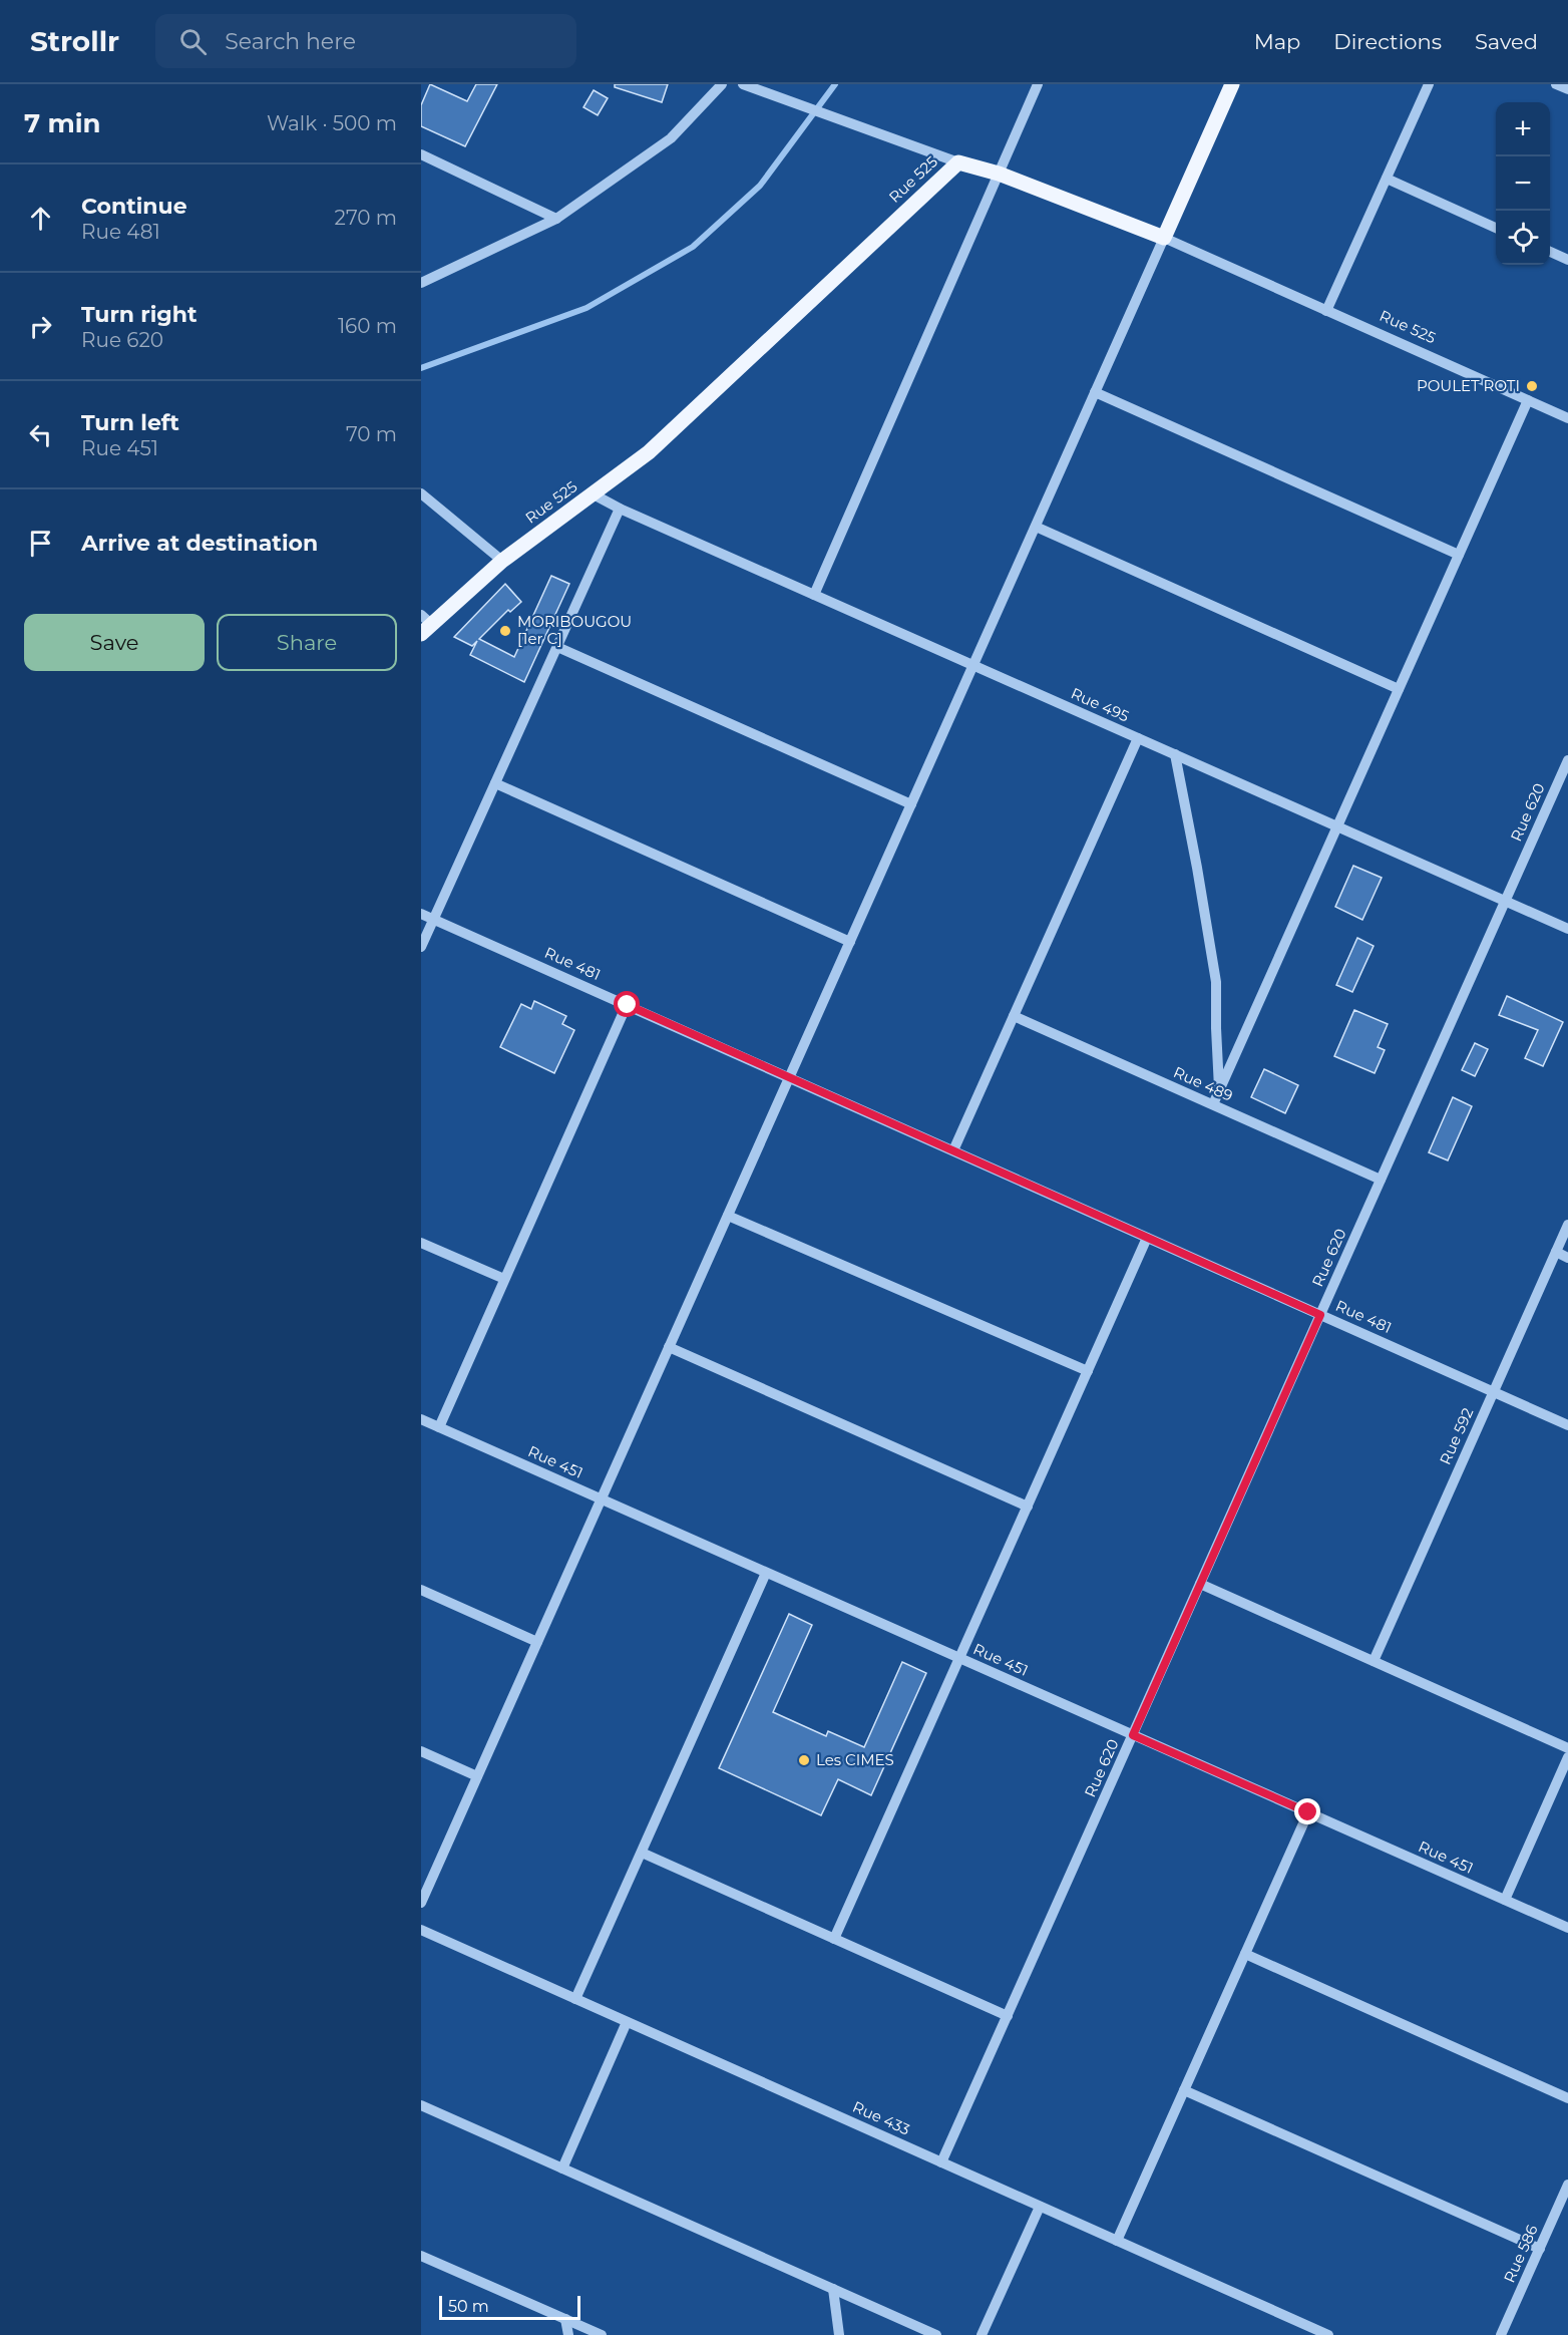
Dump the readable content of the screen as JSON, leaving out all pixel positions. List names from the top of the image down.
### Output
{
  "streets": {
    "main road": ["Rue 525"],
    "street": [
      "Rue 495",
      "Rue 620",
      "Rue 481",
      "Rue 489",
      "Rue 592",
      "Rue 451",
      "Rue 433",
      "Rue 586"
    ]
  },
  "crossings": [
    ["Rue 525", "Rue 495"],
    ["Rue 495", "Rue 620"],
    ["Rue 620", "Rue 481"],
    ["Rue 620", "Rue 489"],
    ["Rue 620", "Rue 451"],
    ["Rue 620", "Rue 433"],
    ["Rue 481", "Rue 592"]
  ],
  "places": ["POULET ROTI", "MORIBOUGOU [1er C]", "Les CIMES"],
  "scale_bar": "50 m",
  "page": {
    "header": "Strollr",
    "search": "Search here",
    "nav": ["Map", "Directions", "Saved"],
    "heading": ["7 min", "Walk · 500 m"],
    "map_buttons": ["+", "−"],
    "list": [
      ["Continue", "Rue 481", "270 m"],
      ["Turn right", "Rue 620", "160 m"],
      ["Turn left", "Rue 451", "70 m"],
      "Arrive at destination"
    ],
    "buttons": ["Save", "Share"],
    "scale": "50 m"
  }
}
